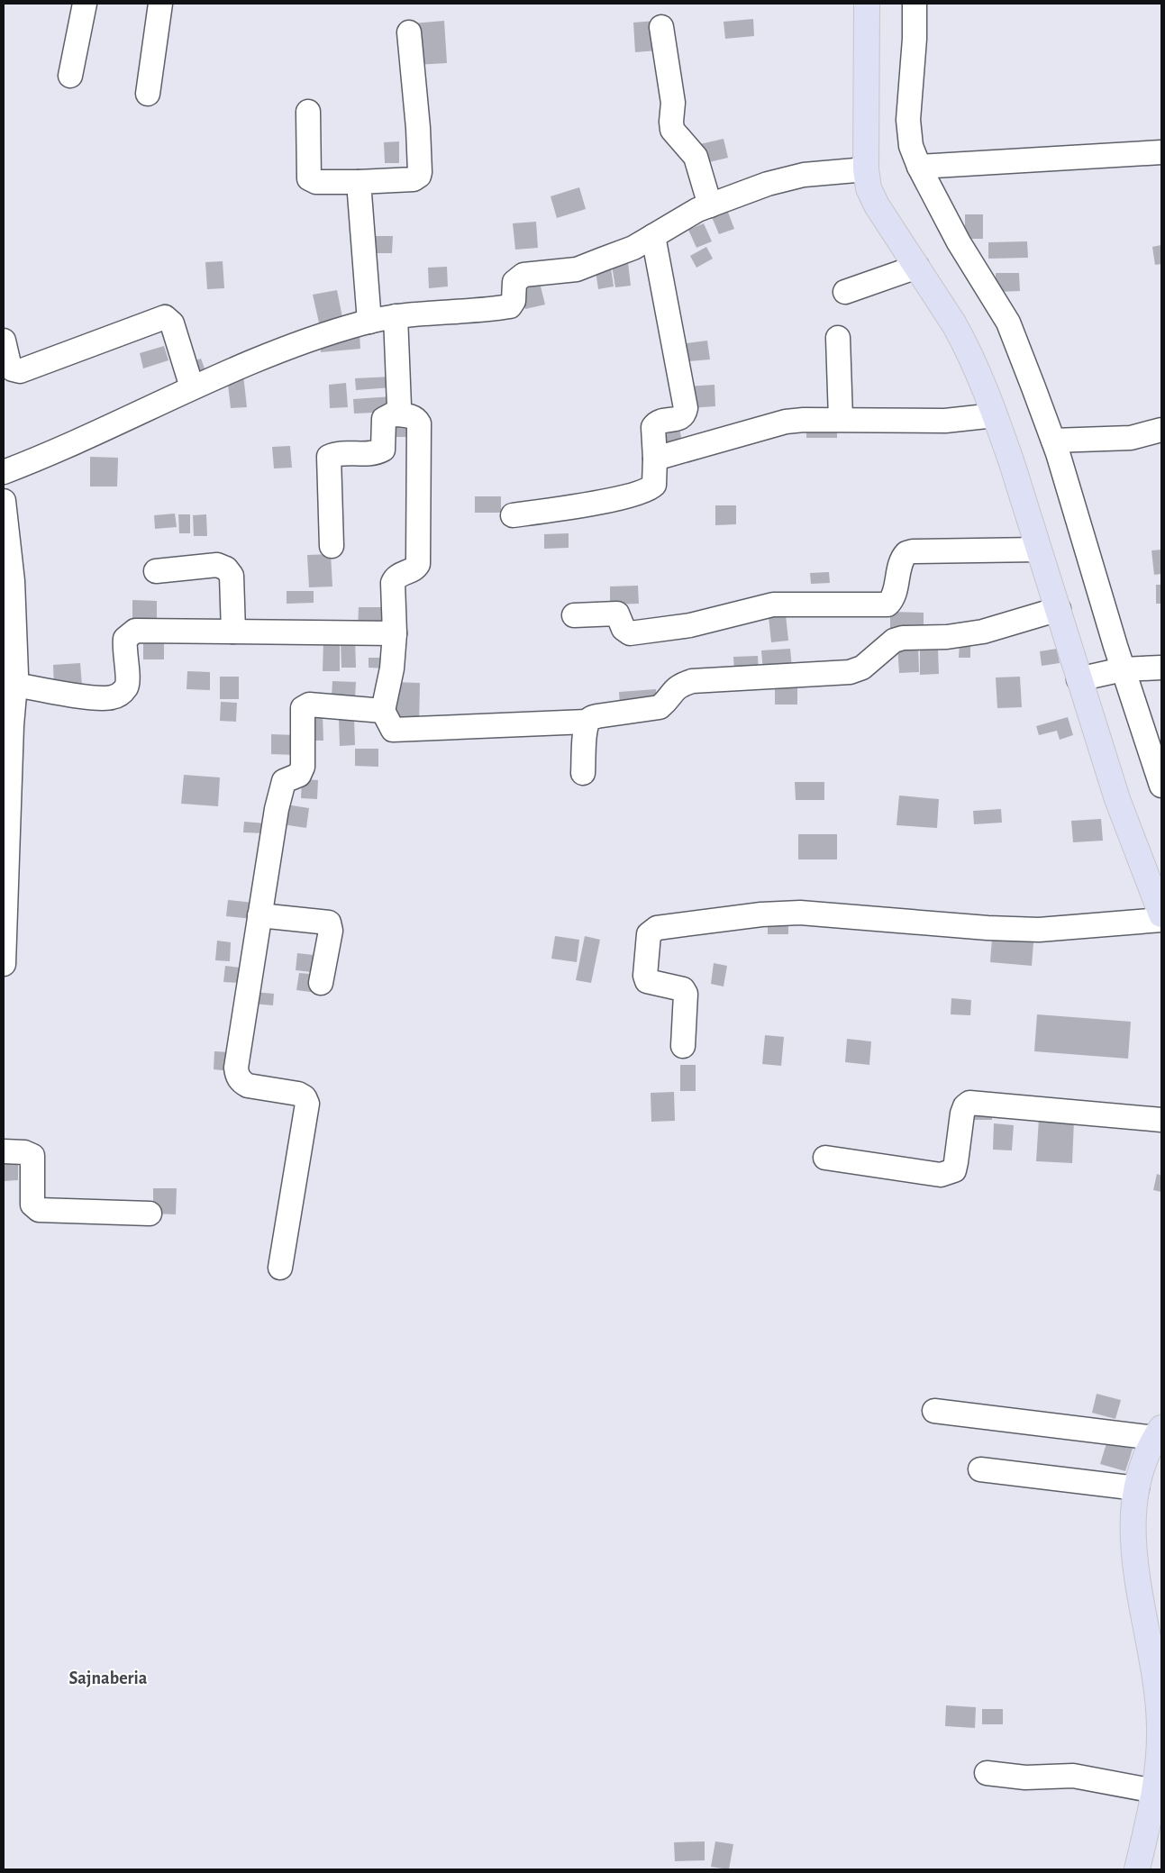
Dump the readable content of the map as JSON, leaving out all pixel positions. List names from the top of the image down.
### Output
{
  "districts": ["Sajnaberia"]
}
